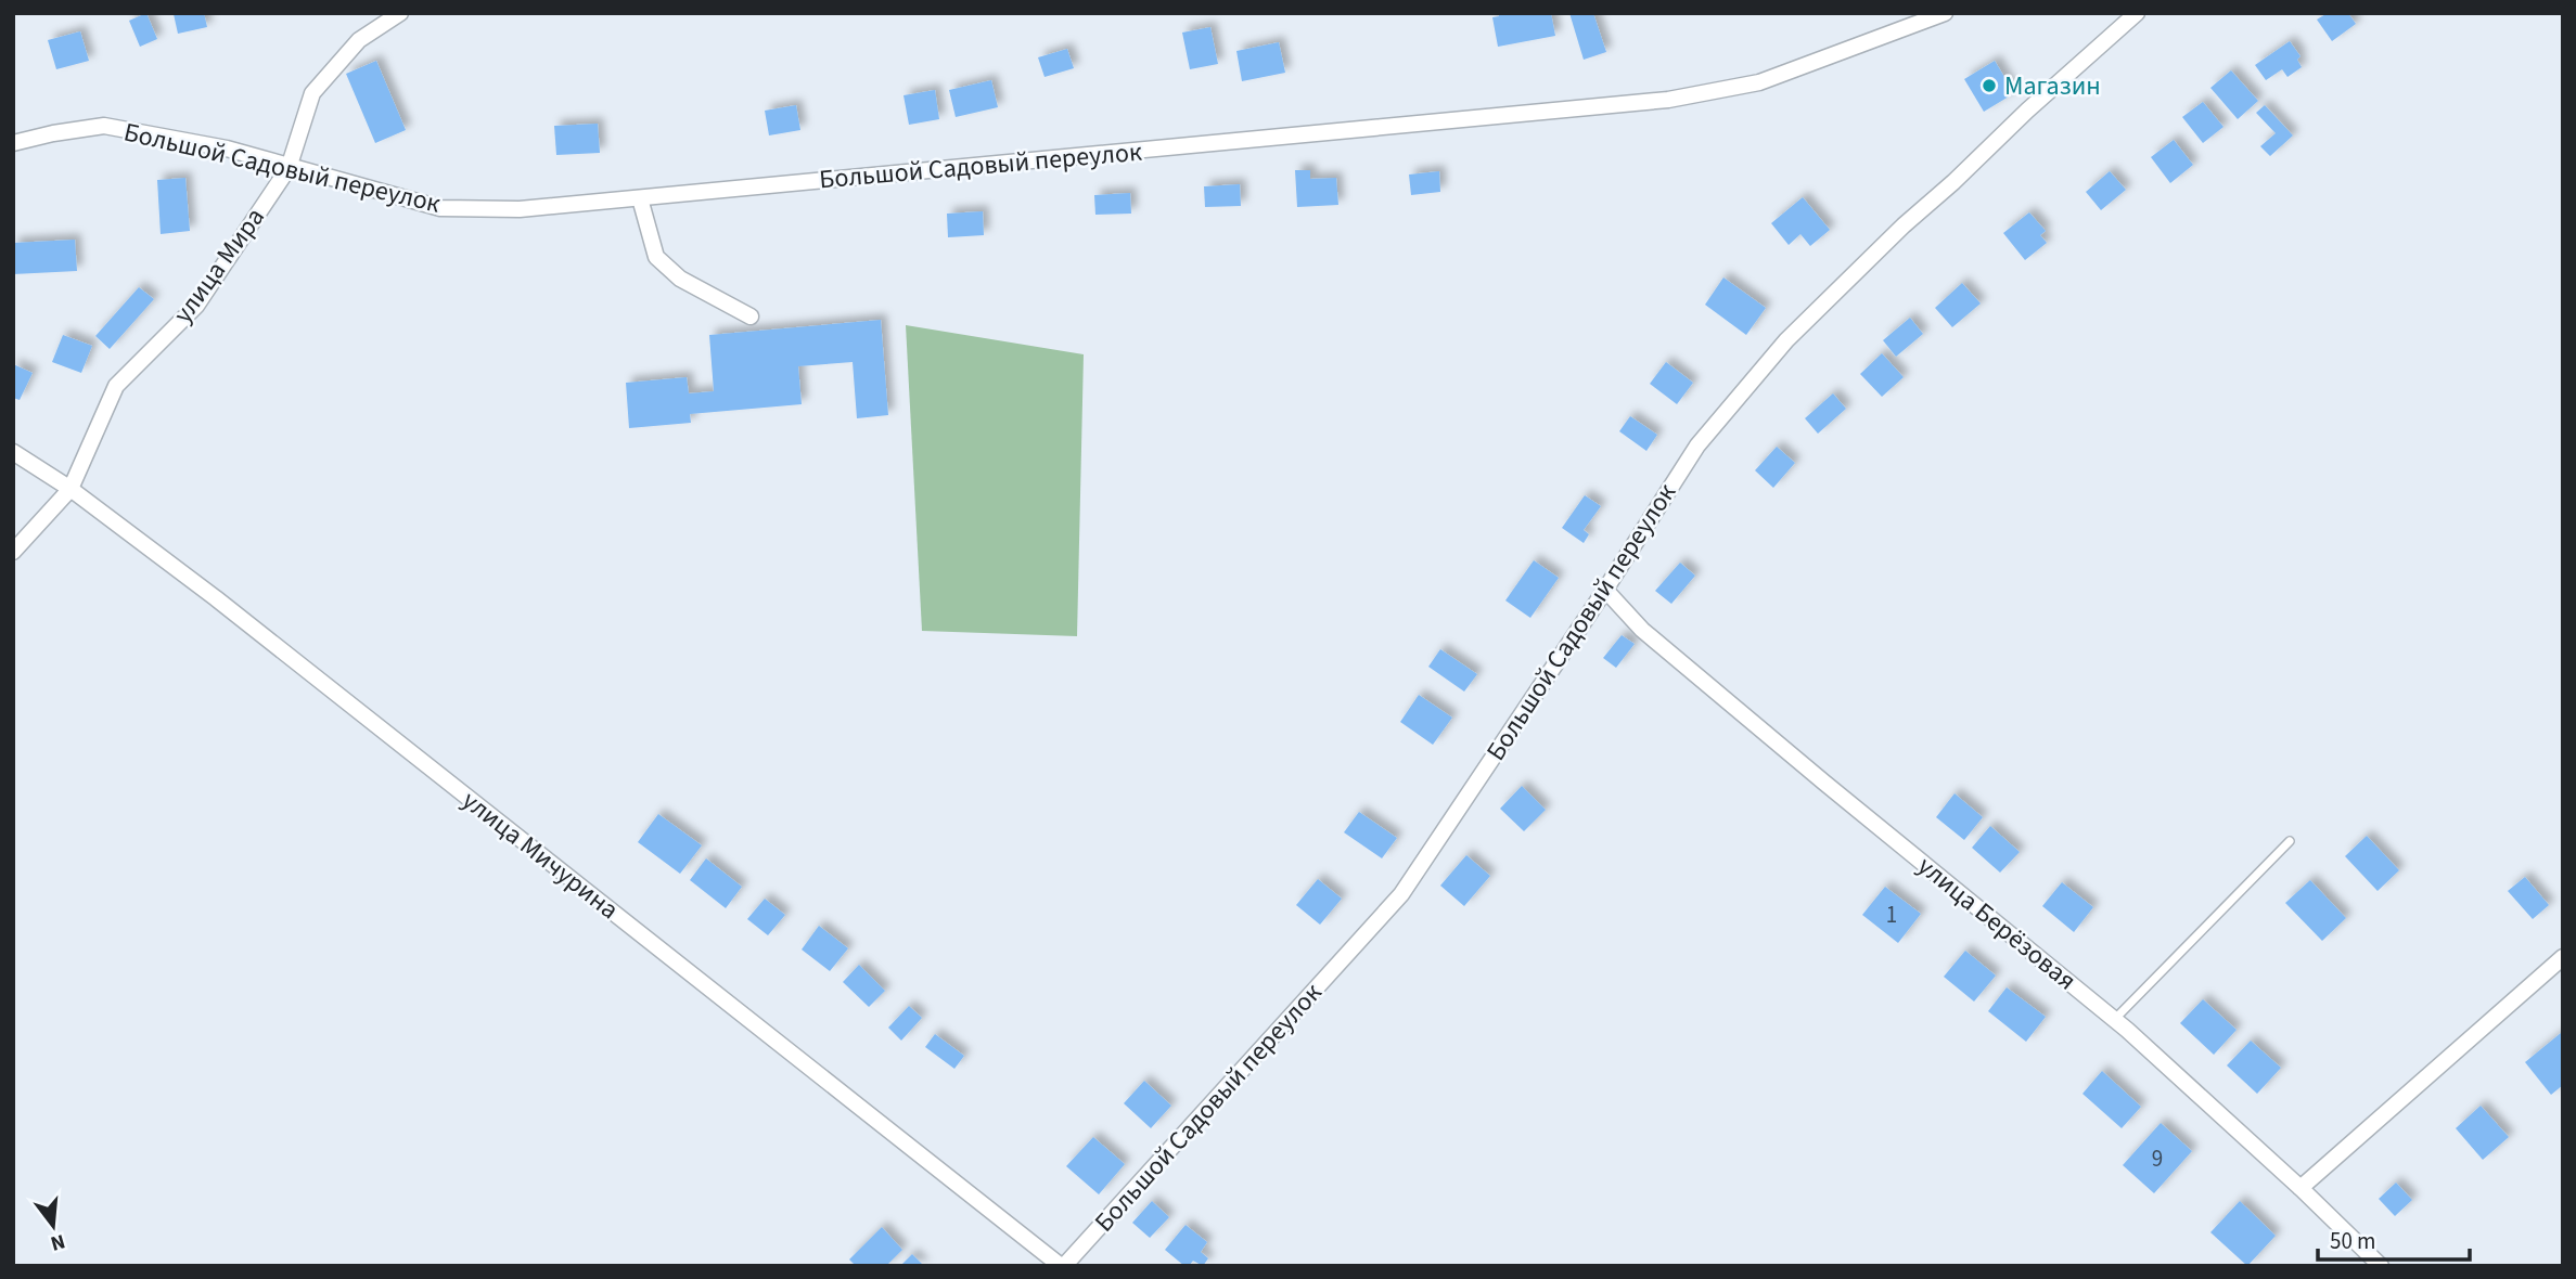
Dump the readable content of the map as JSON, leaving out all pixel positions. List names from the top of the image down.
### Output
{
  "streets": {
    "street": [
      "Большой Садовый переулок",
      "улица Мира",
      "улица Мичурина",
      "улица Берёзовая"
    ]
  },
  "crossings": [
    ["Большой Садовый переулок", "улица Мира"],
    ["Большой Садовый переулок", "улица Мичурина"],
    ["Большой Садовый переулок", "улица Берёзовая"],
    ["улица Мира", "улица Мичурина"]
  ],
  "places": ["Магазин"],
  "house_numbers": ["1", "9"],
  "scale_bar": "50 m",
  "north": "bottom"
}
